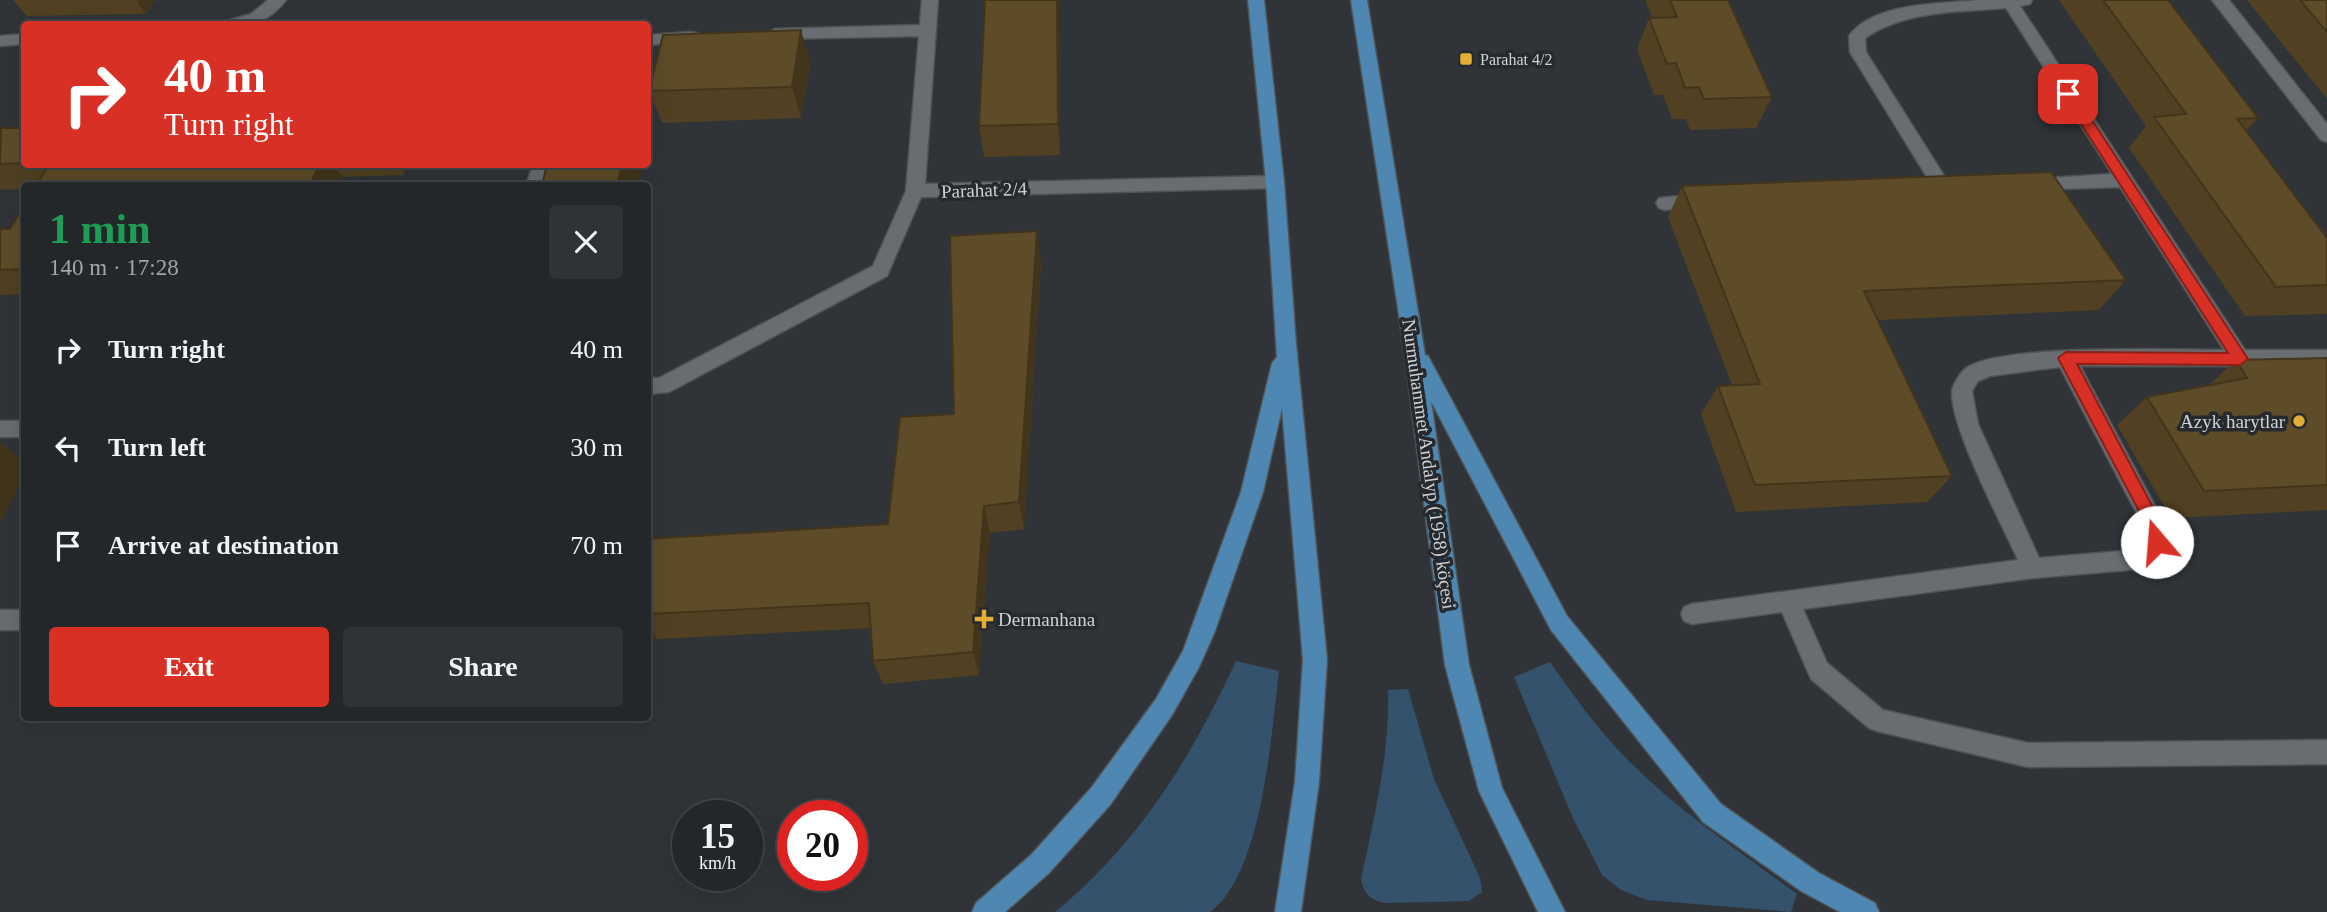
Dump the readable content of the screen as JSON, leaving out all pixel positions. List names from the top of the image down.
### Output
{
  "streets": {
    "main road": ["Nurmuhammet Andalyp (1958) köçesi"],
    "lane": ["Parahat 2/4"]
  },
  "places": {
    "transit": ["Parahat 4/2"],
    "other": ["Azyk harytlar"],
    "health": ["Dermanhana"]
  },
  "page": {
    "turn": ["40 m", "Turn right"],
    "heading": ["1 min", "140 m · 17:28"],
    "list": [
      {
        "name": "Turn right",
        "value": "40 m"
      },
      {
        "name": "Turn left",
        "value": "30 m"
      },
      {
        "name": "Arrive at destination",
        "value": "70 m"
      }
    ],
    "buttons": ["Exit", "Share"],
    "speed": "15 km/h",
    "limit": "20"
  }
}
